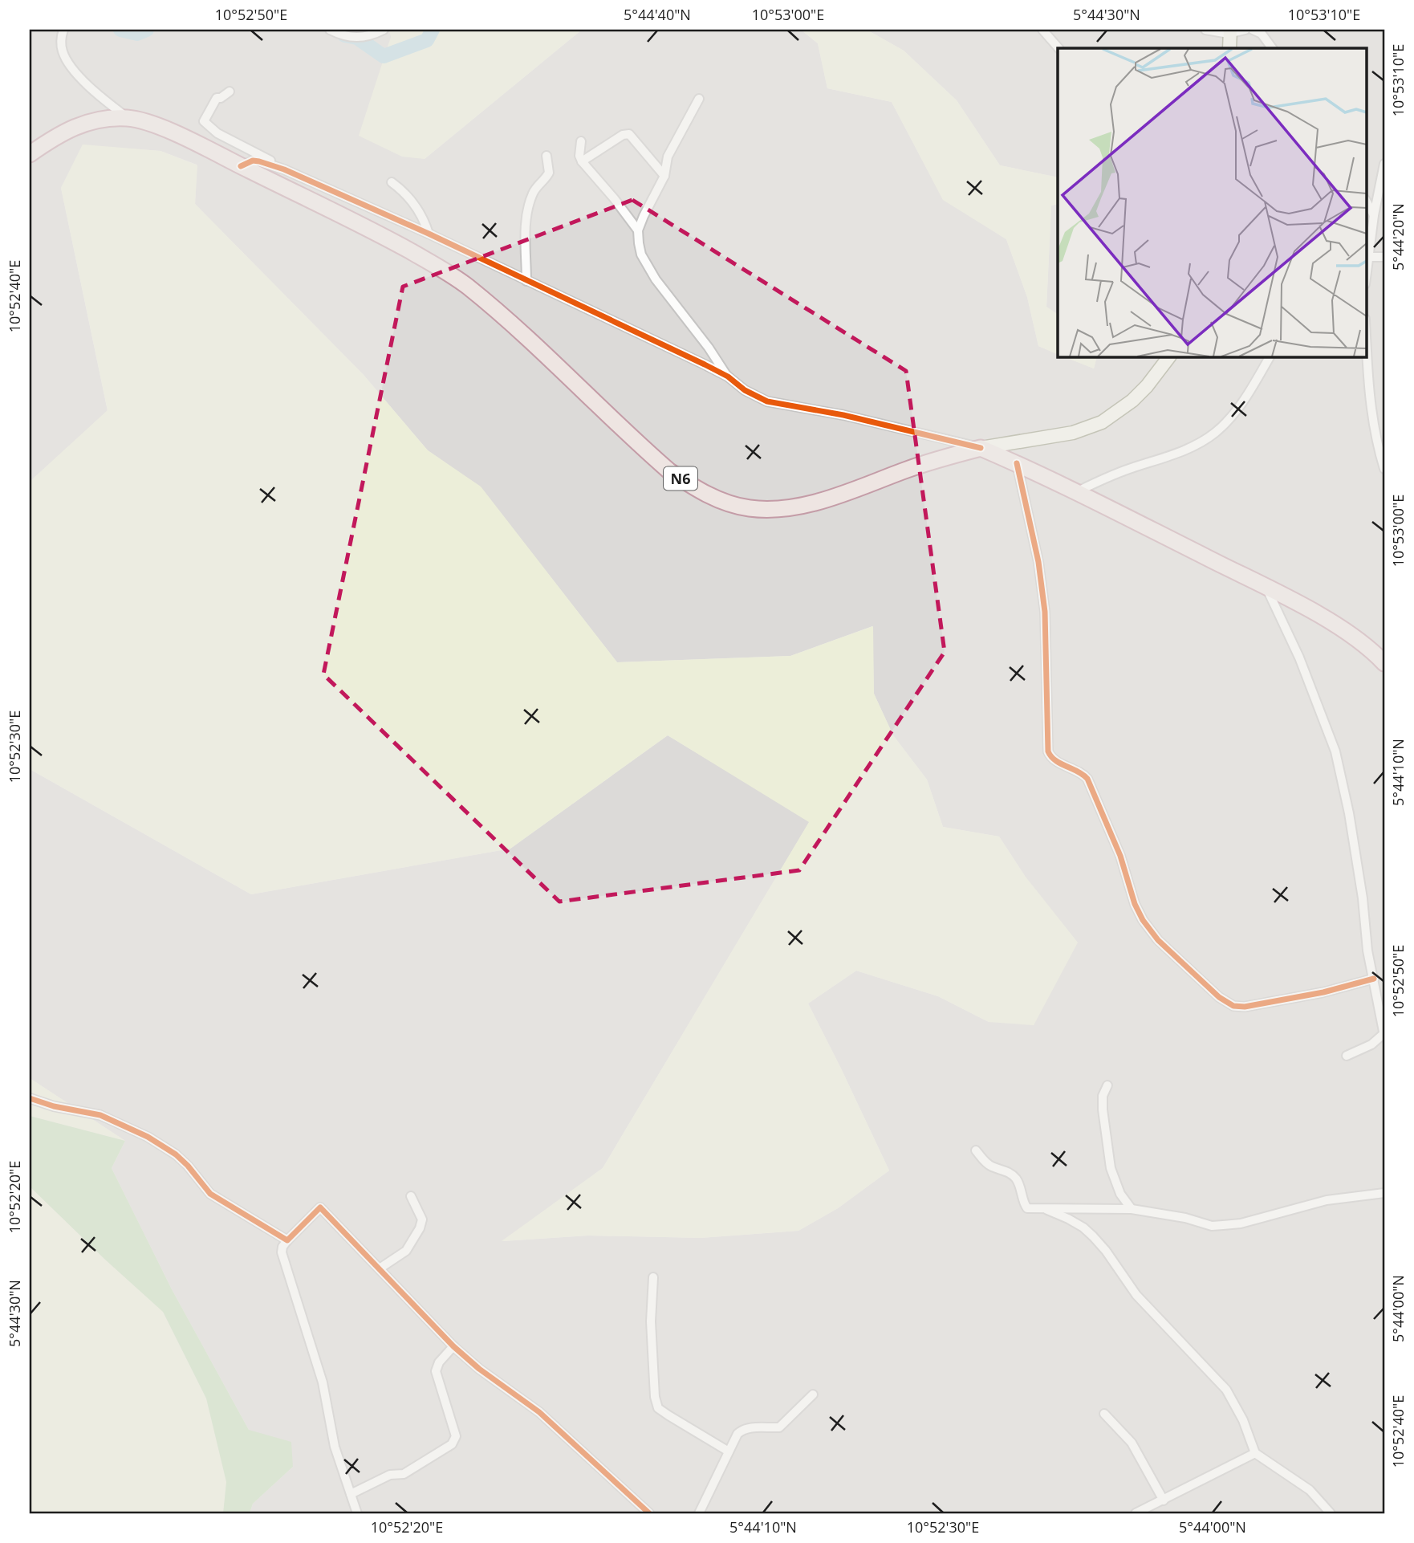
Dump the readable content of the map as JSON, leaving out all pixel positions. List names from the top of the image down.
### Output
{
  "streets": {
    "highway": ["N6"]
  },
  "coordinates": [
    "10°52'50\"E",
    "5°44'40\"N",
    "10°53'00\"E",
    "5°44'30\"N",
    "10°53'10\"E",
    "5°44'20\"N",
    "10°52'40\"E",
    "10°52'30\"E",
    "5°44'10\"N",
    "10°52'20\"E",
    "5°44'00\"N"
  ]
}
